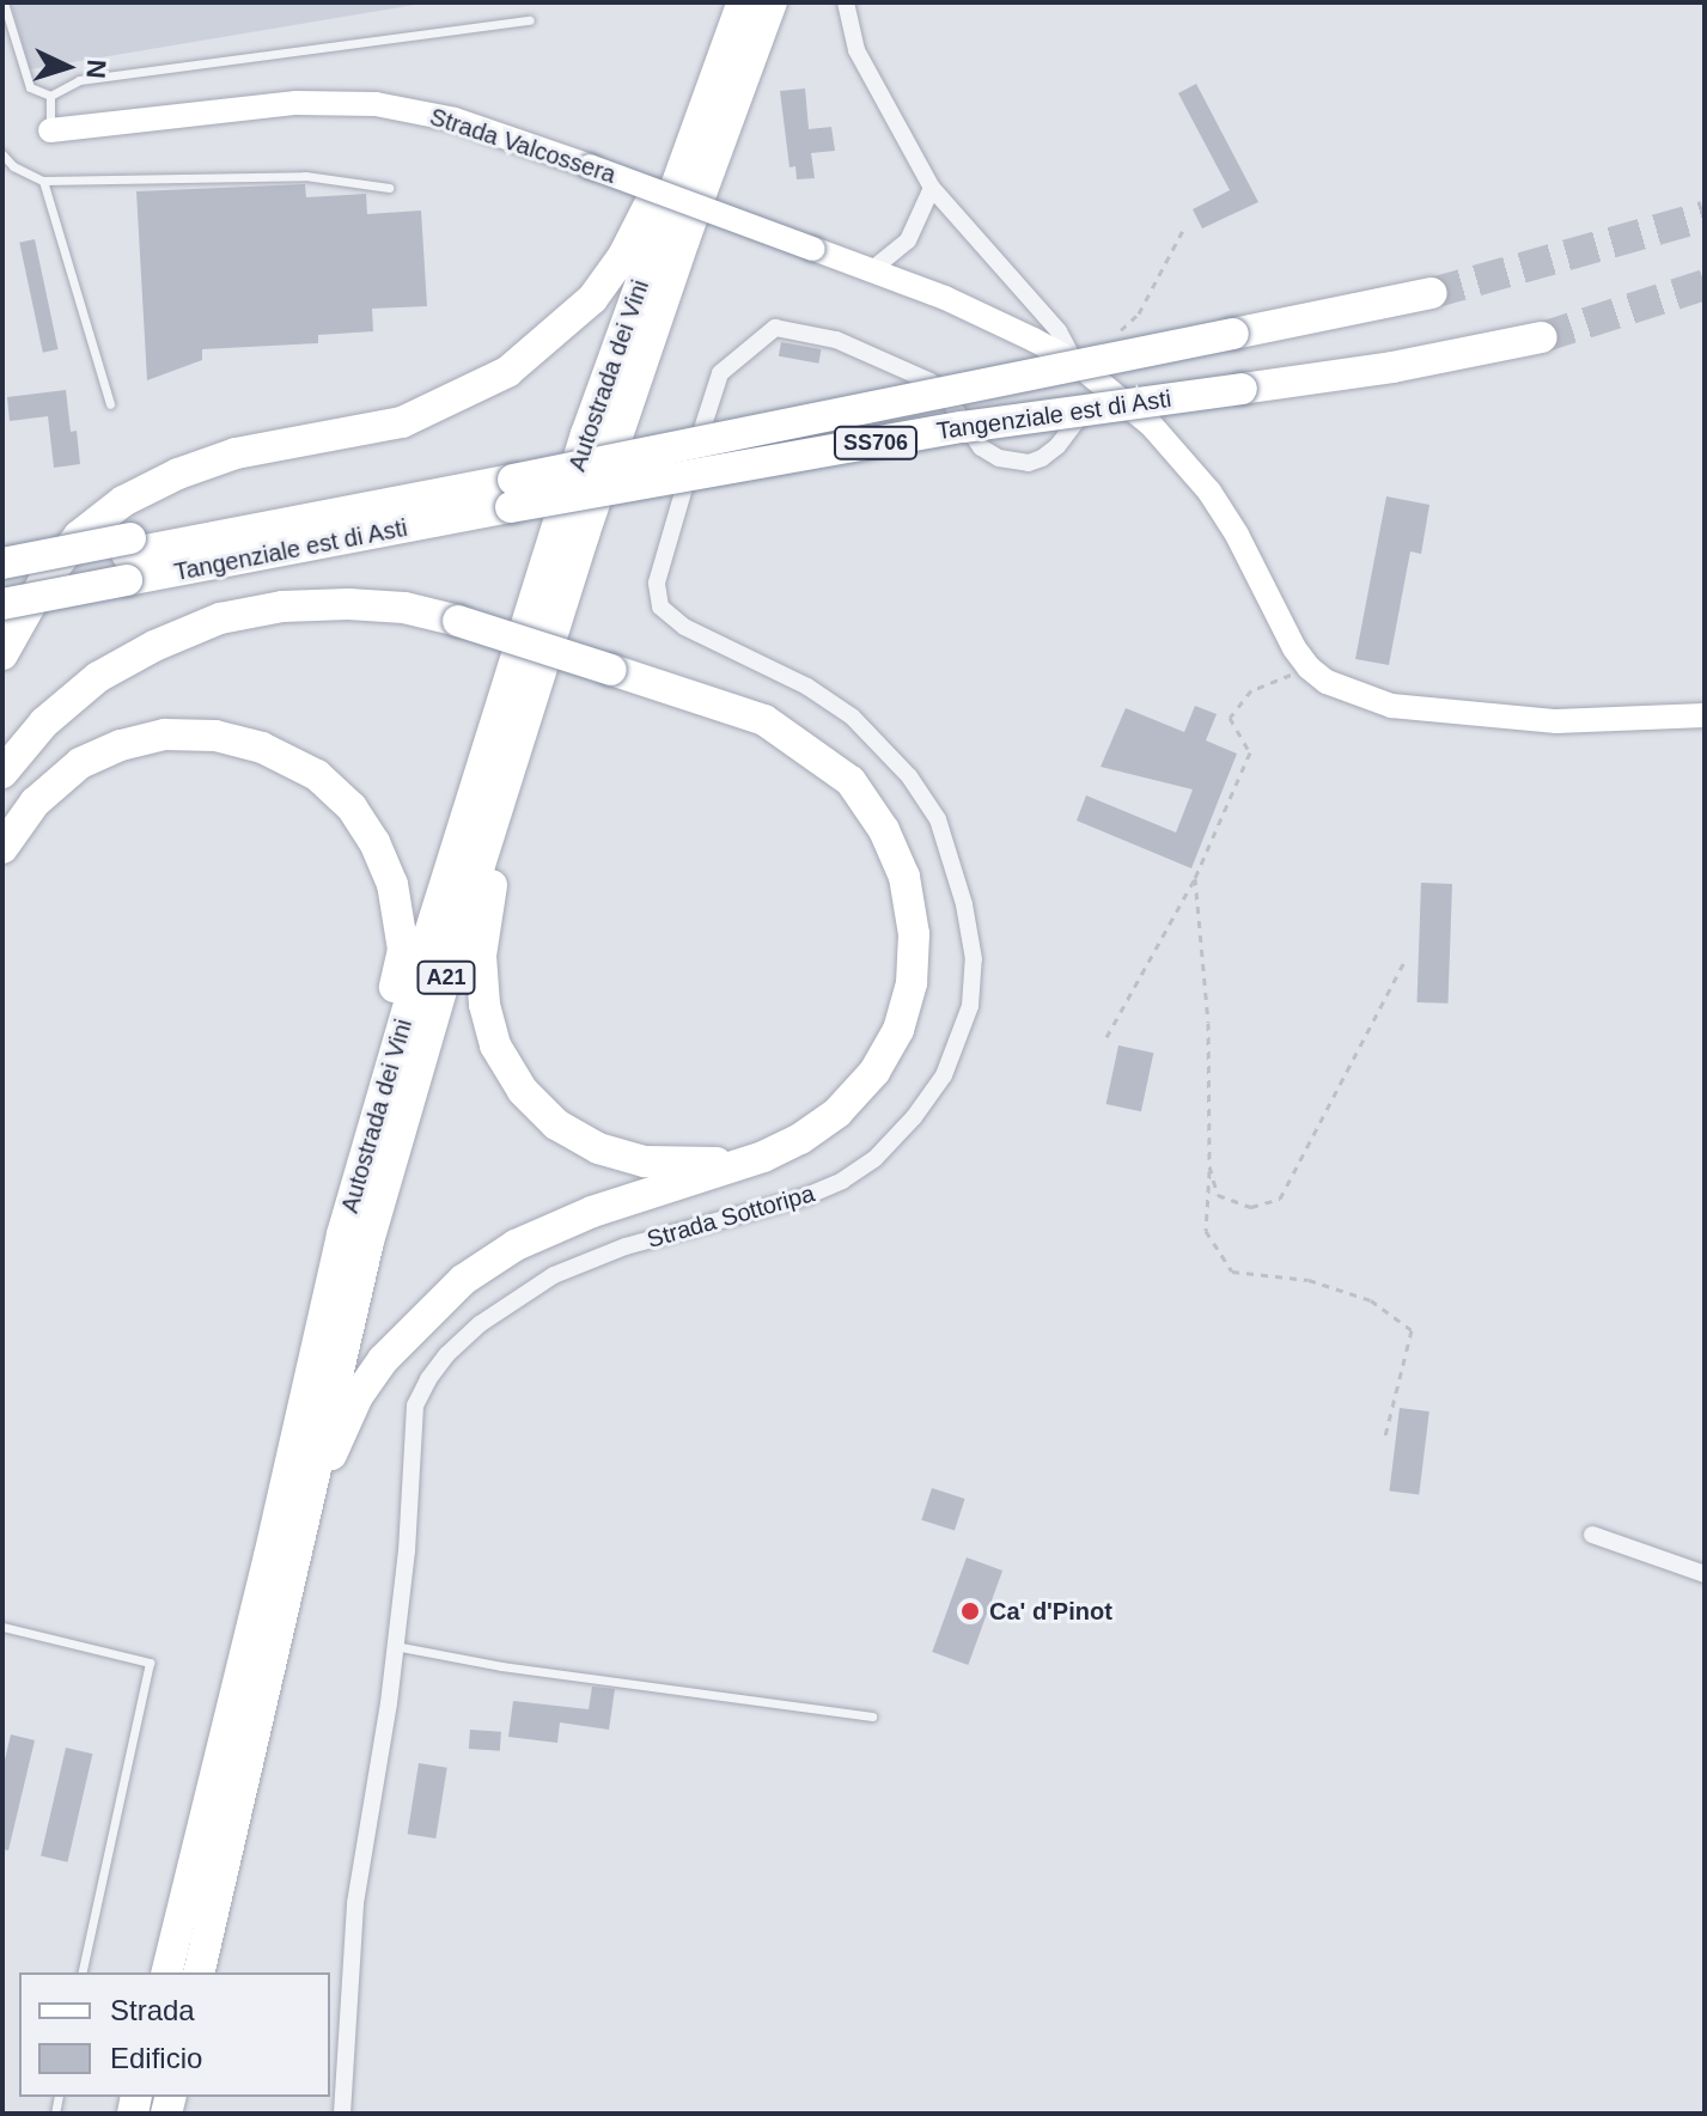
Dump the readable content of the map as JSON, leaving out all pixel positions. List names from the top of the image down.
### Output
{
  "streets": {
    "highway": [
      "Autostrada dei Vini",
      "Tangenziale est di Asti",
      "SS706",
      "A21"
    ],
    "street": ["Strada Valcossera", "Strada Sottoripa"]
  },
  "crossings": [
    ["Strada Valcossera", "Strada Sottoripa"]
  ],
  "places": ["Ca' d'Pinot"],
  "legend": ["Strada", "Edificio"],
  "north": "right"
}
